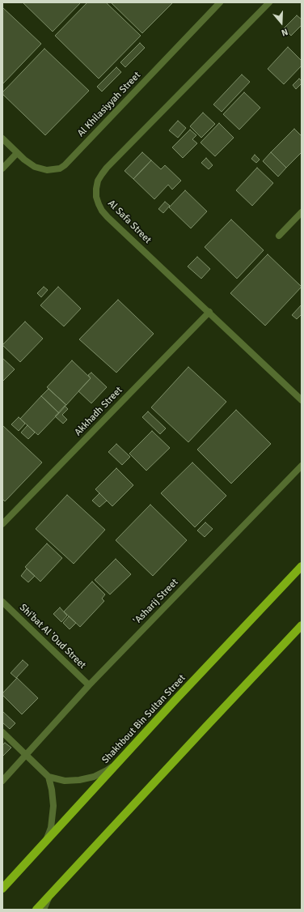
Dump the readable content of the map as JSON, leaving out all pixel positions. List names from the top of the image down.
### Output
{
  "streets": {
    "main road": ["Shakhbout Bin Sultan Street"],
    "street": [
      "Al Khilasiyyah Street",
      "Al Safa Street",
      "Akkhadh Street",
      "'Asharij Street",
      "Shi'bat Al 'Oud Street"
    ]
  },
  "crossings": [
    ["Al Safa Street", "Akkhadh Street"],
    ["'Asharij Street", "Shi'bat Al 'Oud Street"]
  ],
  "north": "bottom"
}
